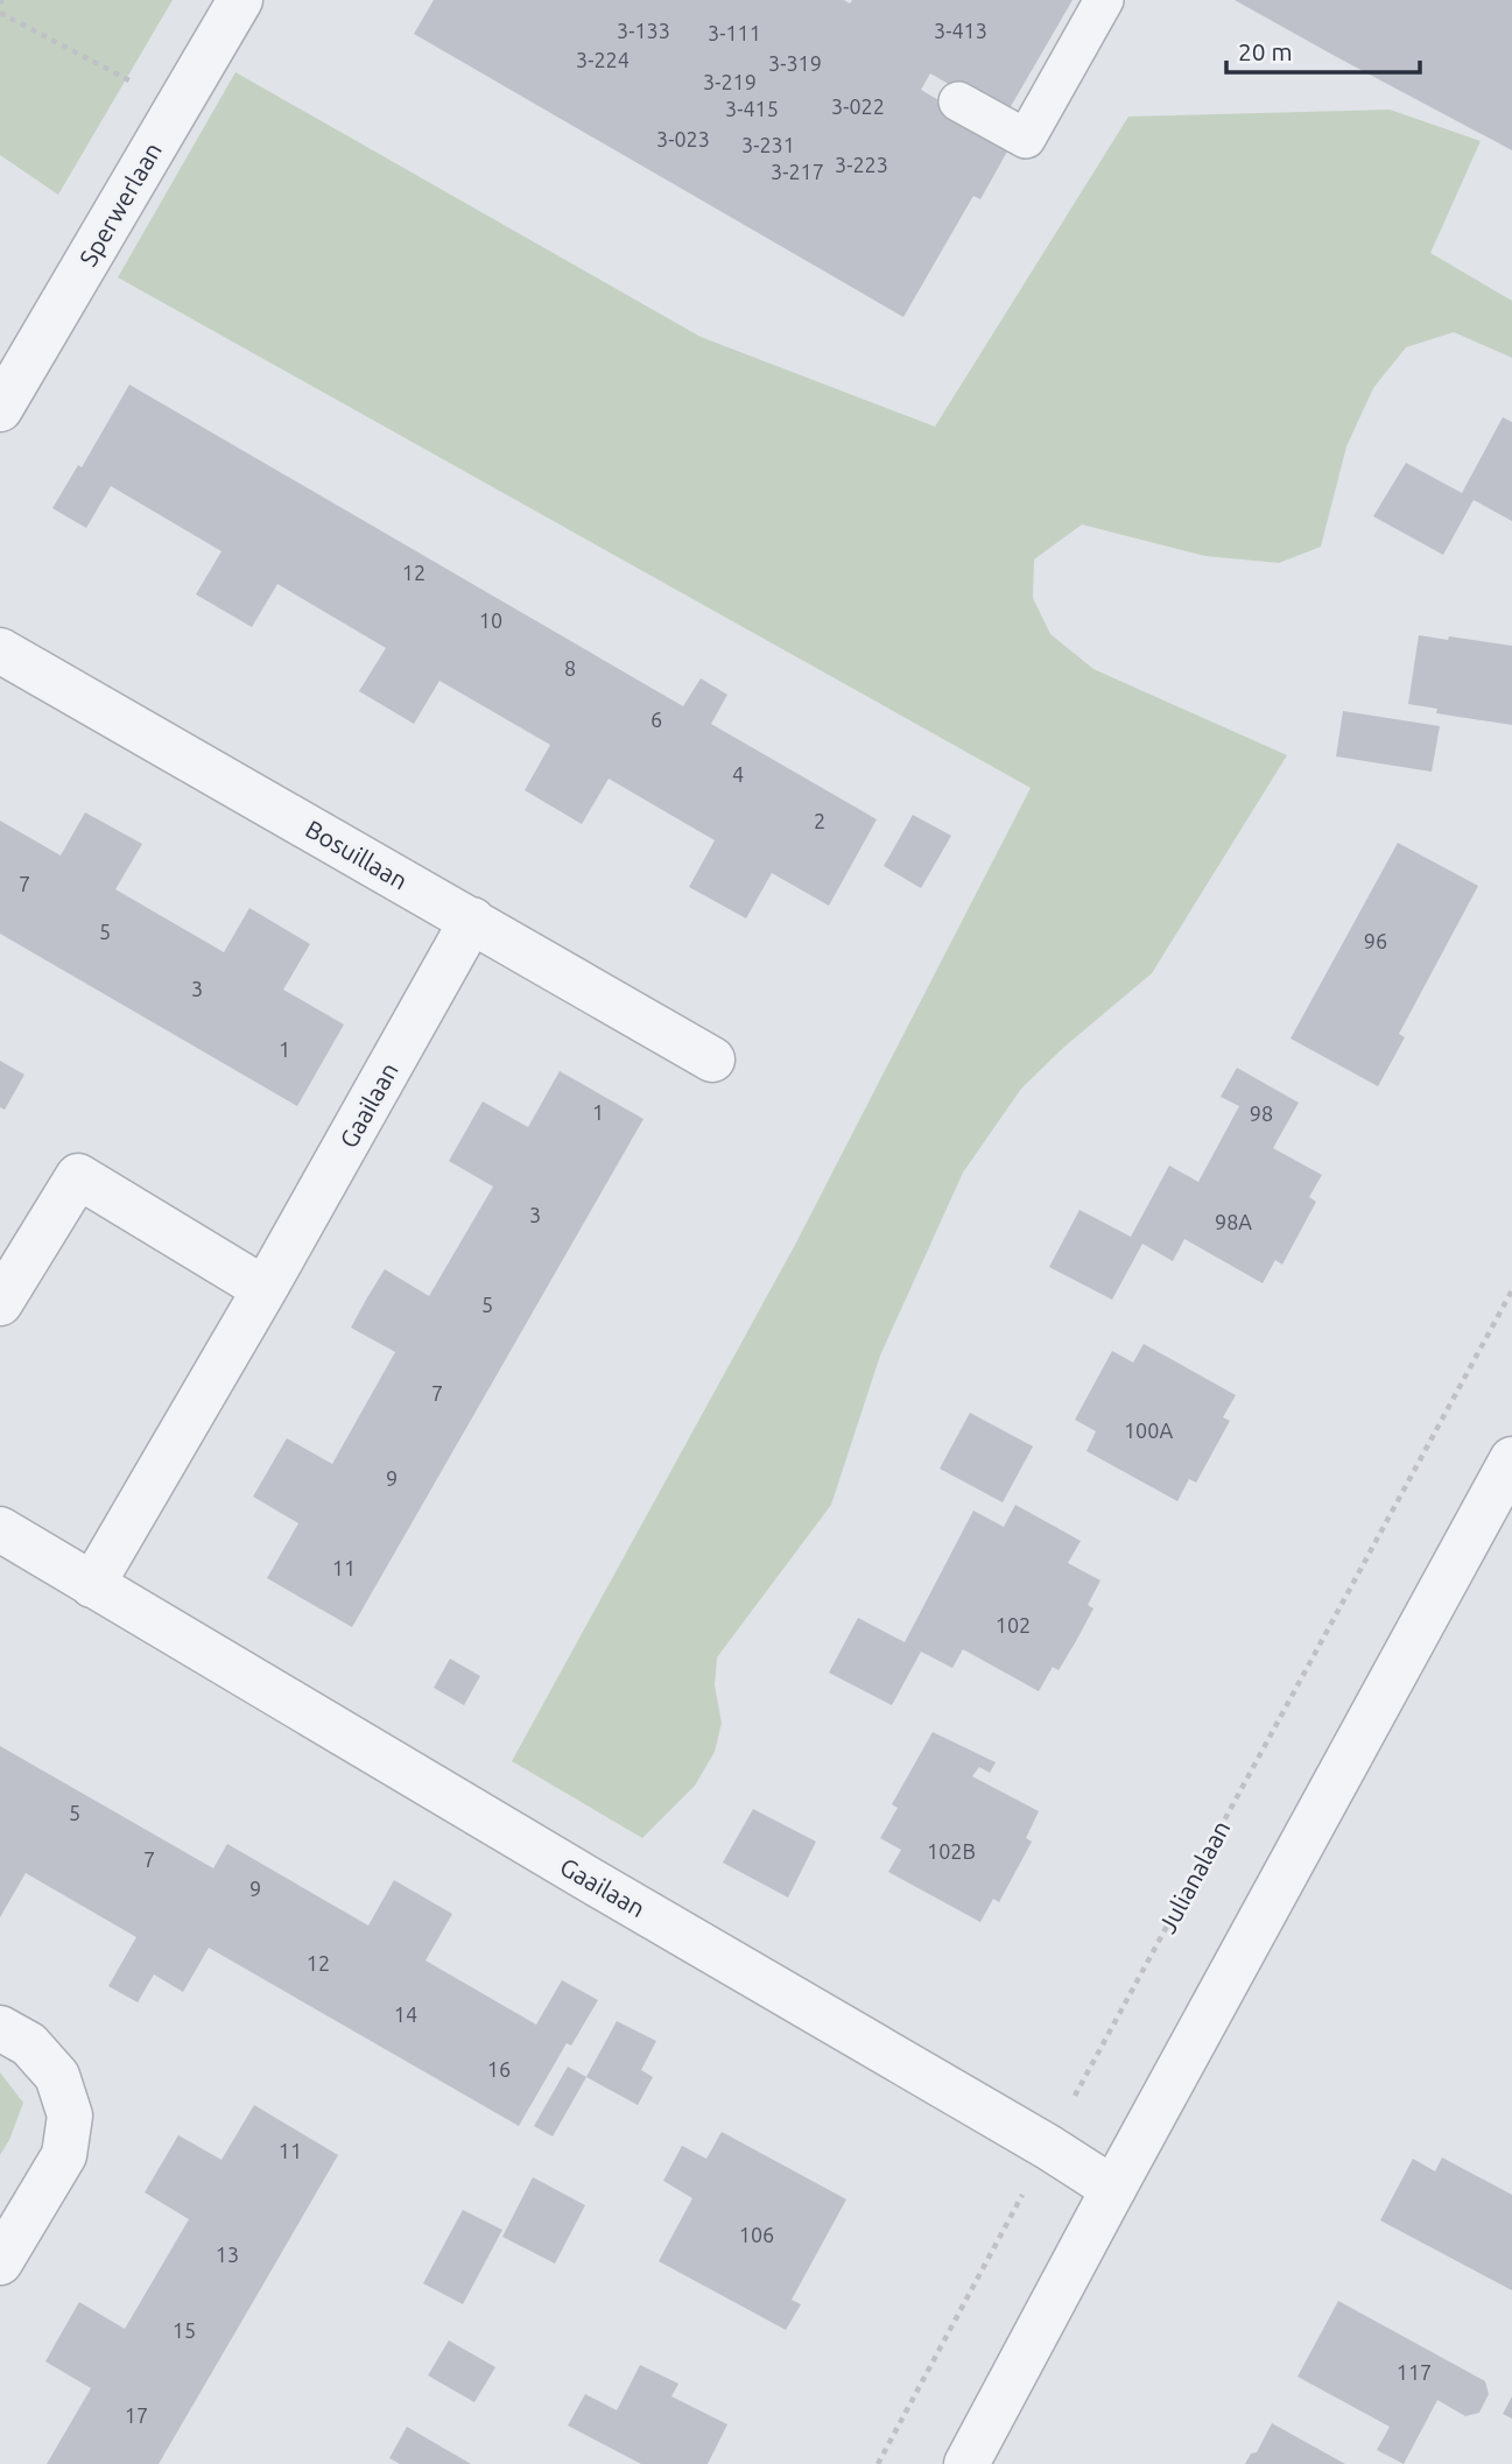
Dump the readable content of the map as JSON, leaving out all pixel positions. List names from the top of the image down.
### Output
{
  "streets": {
    "street": ["Sperwerlaan", "Bosuillaan", "Gaailaan"],
    "path": ["Julianalaan"]
  },
  "crossings": [
    ["Bosuillaan", "Gaailaan"],
    ["Gaailaan", "Julianalaan"]
  ],
  "house_numbers": [
    "3-133",
    "3-413",
    "3-111",
    "3-224",
    "3-319",
    "3-219",
    "3-022",
    "3-415",
    "3-023",
    "3-231",
    "3-223",
    "3-217",
    "12",
    "10",
    "8",
    "6",
    "4",
    "2",
    "7",
    "5",
    "96",
    "3",
    "1",
    "1",
    "98",
    "3",
    "98A",
    "5",
    "7",
    "100A",
    "9",
    "11",
    "102",
    "5",
    "102B",
    "7",
    "9",
    "12",
    "14",
    "16",
    "11",
    "106",
    "13",
    "15",
    "117",
    "17"
  ],
  "scale_bar": "20 m"
}
